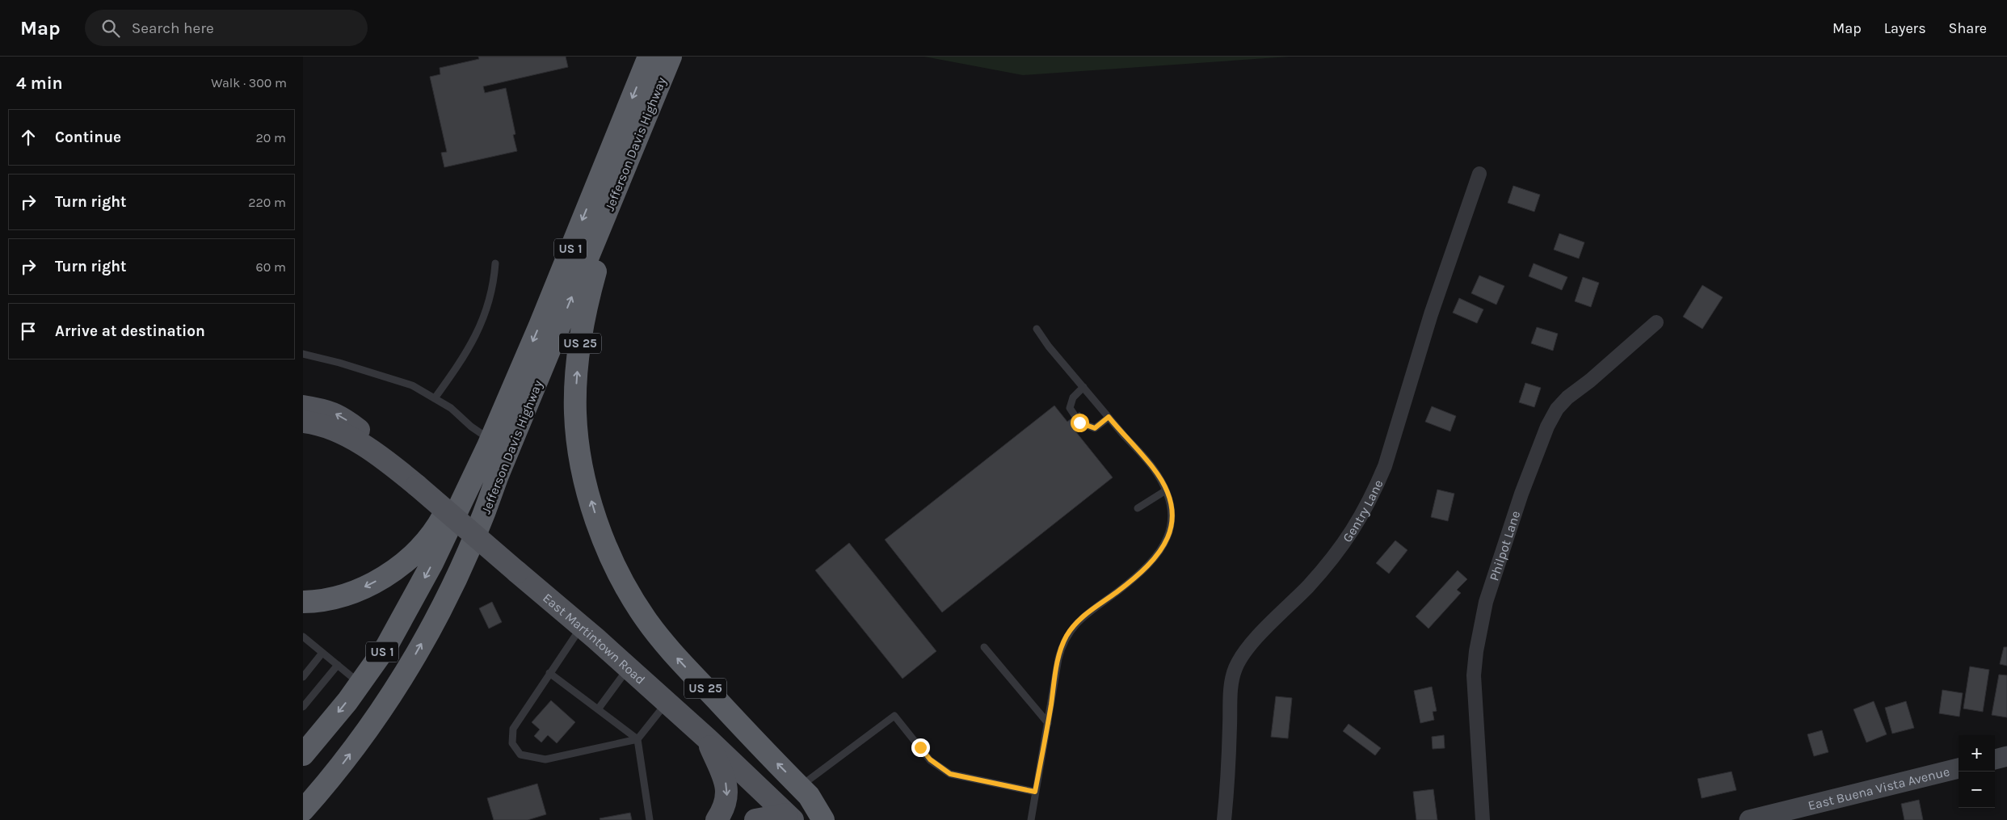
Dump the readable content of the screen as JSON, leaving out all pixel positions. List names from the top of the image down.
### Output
{
  "streets": {
    "highway": ["Jefferson Davis Highway", "US 1", "US 25"],
    "main road": ["East Martintown Road", "East Buena Vista Avenue"],
    "street": ["Gentry Lane", "Philpot Lane"]
  },
  "crossings": [
    ["Jefferson Davis Highway", "US 25"]
  ],
  "page": {
    "header": "Map",
    "search": "Search here",
    "nav": ["Map", "Layers", "Share"],
    "heading": ["4 min", "Walk · 300 m"],
    "list": [
      ["Continue", "20 m"],
      ["Turn right", "220 m"],
      ["Turn right", "60 m"],
      "Arrive at destination"
    ],
    "map_buttons": ["+", "−"]
  }
}
